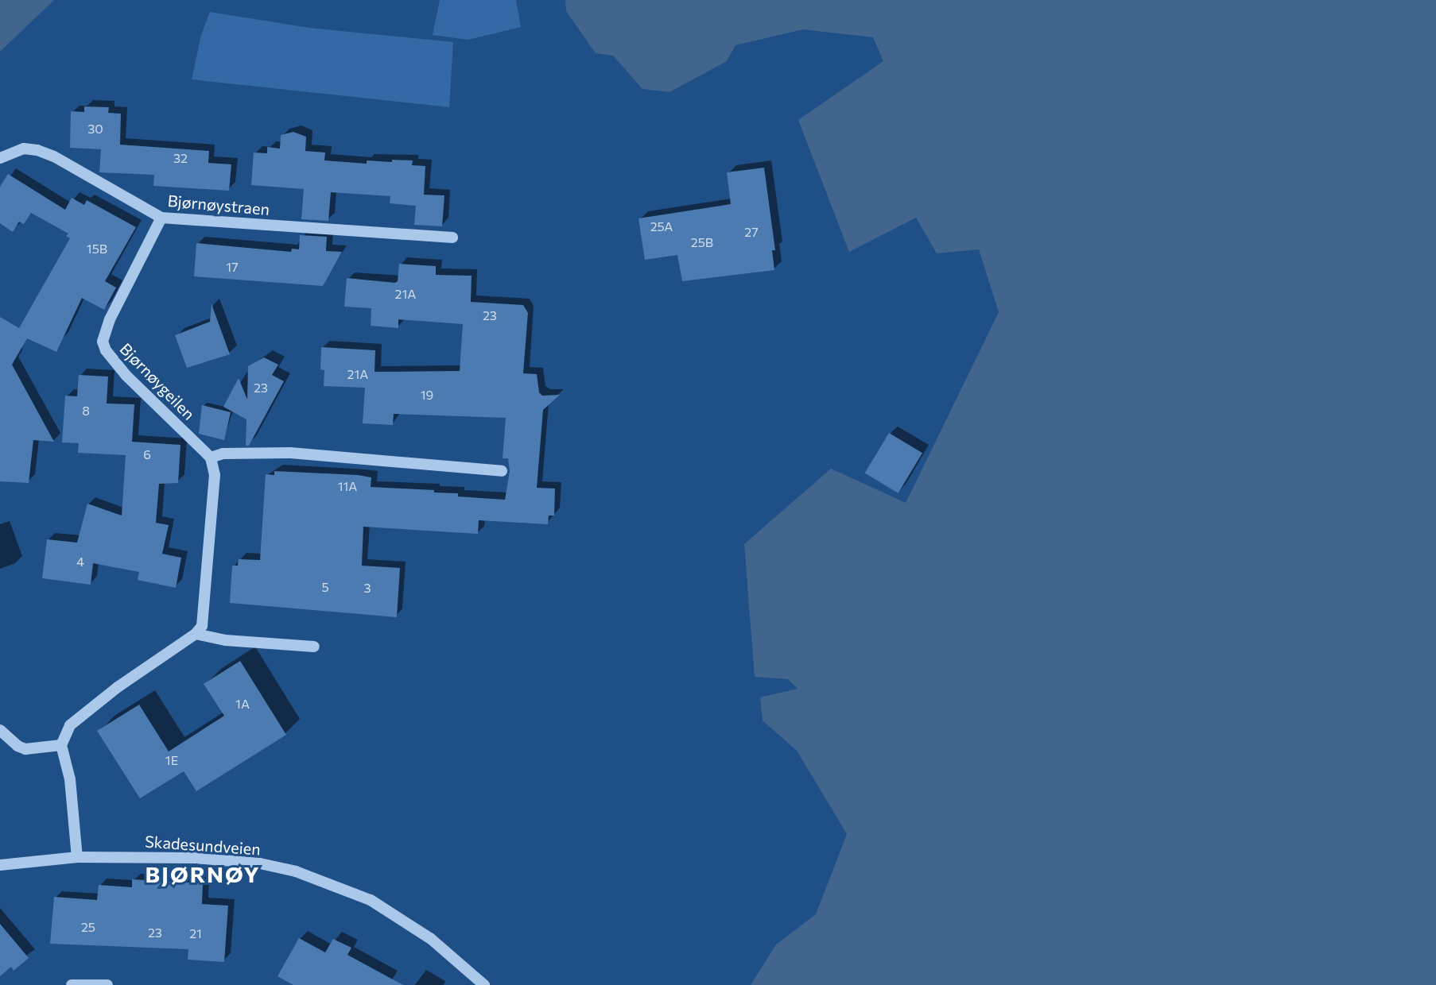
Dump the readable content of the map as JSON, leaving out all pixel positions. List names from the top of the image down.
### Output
{
  "streets": {
    "street": ["Bjørnøystraen", "Bjørnøygeilen", "Skadesundveien"]
  },
  "crossings": [
    ["Bjørnøystraen", "Bjørnøygeilen"]
  ],
  "districts": ["BJØRNØY"],
  "house_numbers": [
    "30",
    "32",
    "25A",
    "27",
    "25B",
    "15B",
    "17",
    "21A",
    "23",
    "21A",
    "23",
    "19",
    "8",
    "6",
    "11A",
    "4",
    "5",
    "3",
    "1A",
    "1E",
    "25",
    "23",
    "21"
  ]
}
